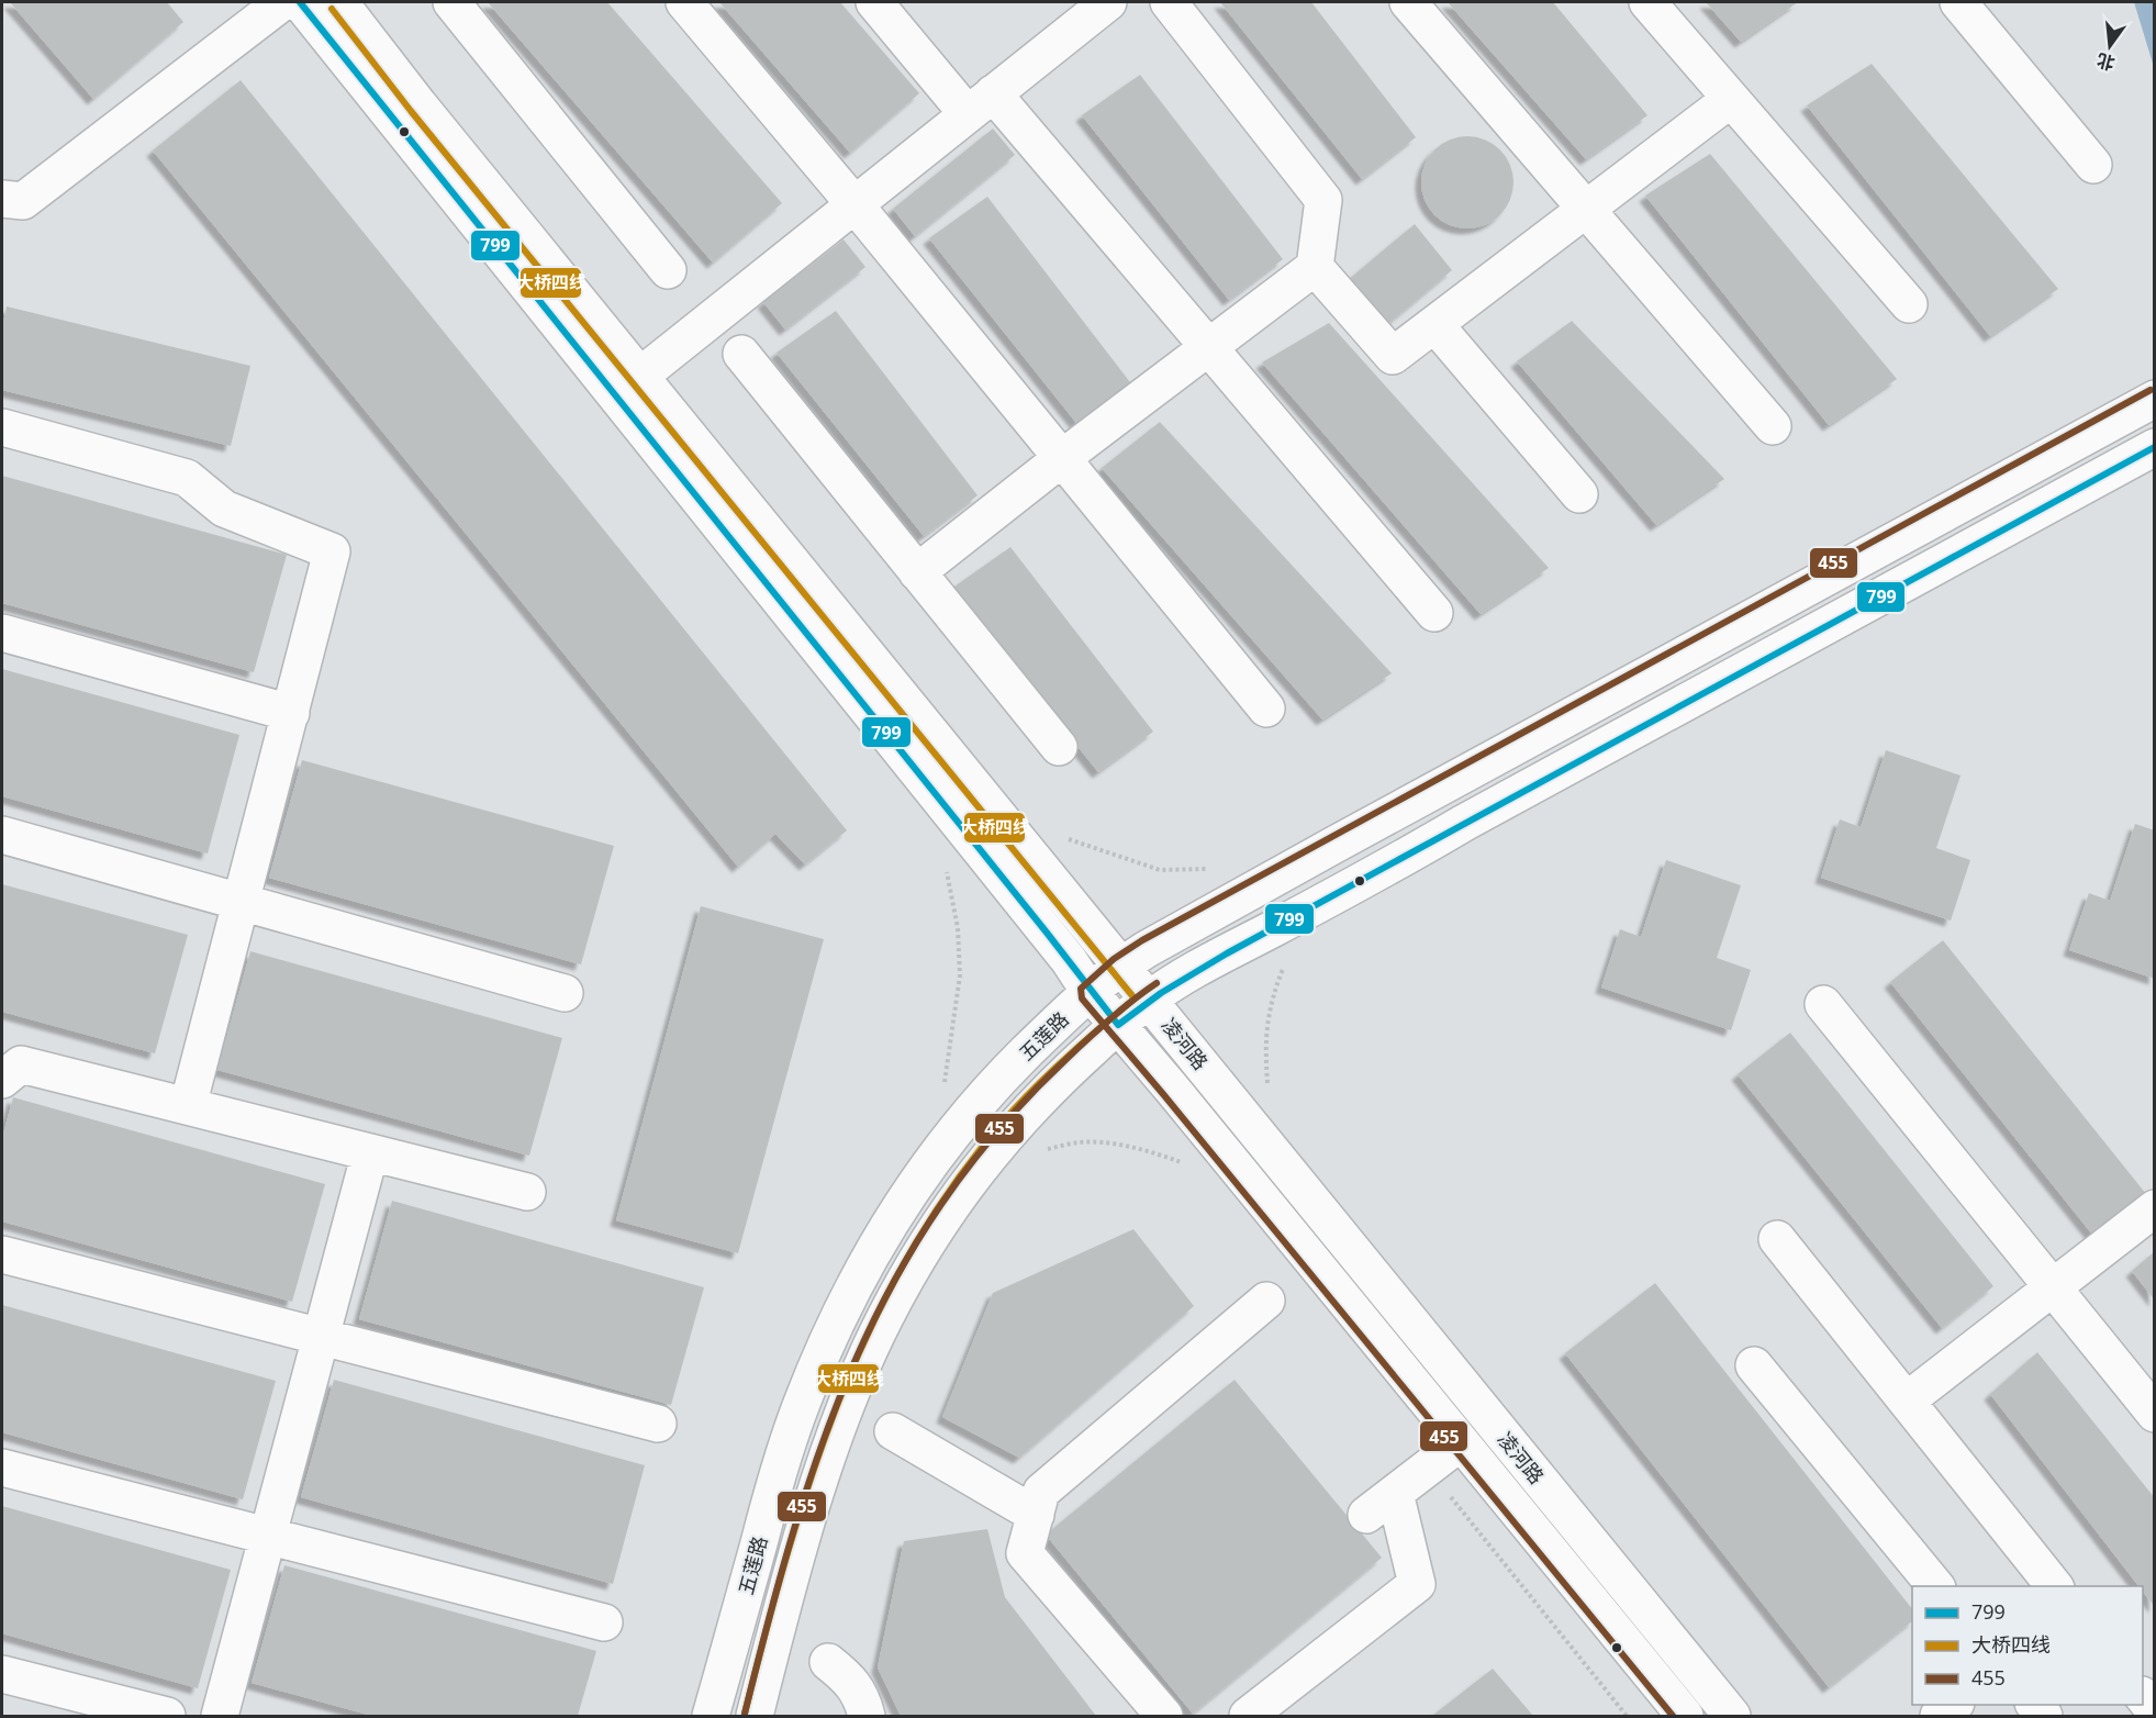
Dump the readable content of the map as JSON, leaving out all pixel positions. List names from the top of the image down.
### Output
{
  "streets": {
    "street": ["五莲路", "凌河路"]
  },
  "crossings": [
    ["五莲路", "凌河路"]
  ],
  "lines": ["transit line 799", "transit line 大桥四线", "transit line 455"],
  "legend": ["799", "大桥四线", "455"],
  "north": "bottom"
}
